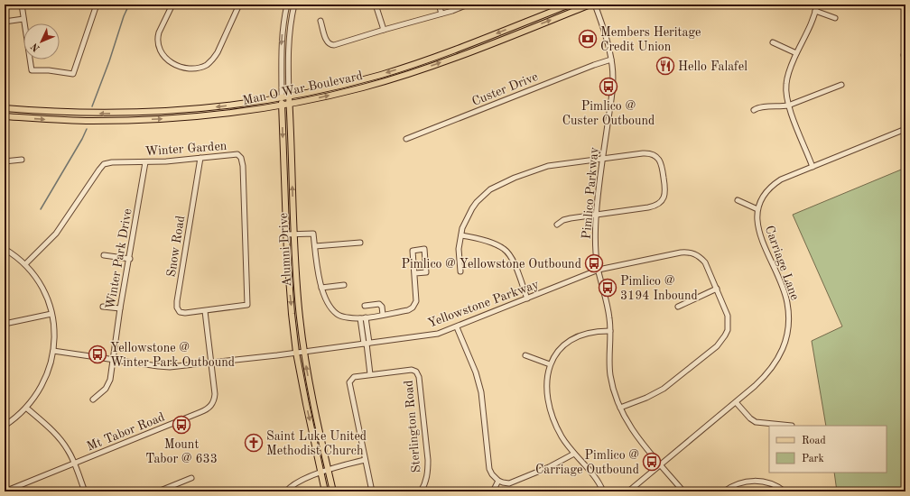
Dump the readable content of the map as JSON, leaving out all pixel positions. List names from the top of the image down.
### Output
{
  "streets": {
    "main road": ["Man O War Boulevard", "Alumni Drive"],
    "street": [
      "Custer Drive",
      "Winter Garden",
      "Pimlico Parkway",
      "Snow Road",
      "Winter Park Drive",
      "Carriage Lane",
      "Yellowstone Parkway",
      "Sterlington Road",
      "Mt Tabor Road"
    ]
  },
  "crossings": [
    ["Man O War Boulevard", "Alumni Drive"],
    ["Custer Drive", "Pimlico Parkway"],
    ["Winter Garden", "Snow Road"],
    ["Winter Garden", "Winter Park Drive"],
    ["Pimlico Parkway", "Carriage Lane"],
    ["Pimlico Parkway", "Yellowstone Parkway"],
    ["Alumni Drive", "Yellowstone Parkway"],
    ["Winter Park Drive", "Yellowstone Parkway"],
    ["Yellowstone Parkway", "Mt Tabor Road"]
  ],
  "places": {
    "bank": ["Members Heritage Credit Union"],
    "restaurant": ["Hello Falafel"],
    "bus stop": [
      "Pimlico @ Custer Outbound",
      "Pimlico @ Yellowstone Outbound",
      "Pimlico @ 3194 Inbound",
      "Yellowstone @ Winter Park Outbound",
      "Mount Tabor @ 633",
      "Pimlico @ Carriage Outbound"
    ],
    "church": ["Saint Luke United Methodist Church"]
  },
  "legend": ["Road", "Park"],
  "north": "bottom left"
}
